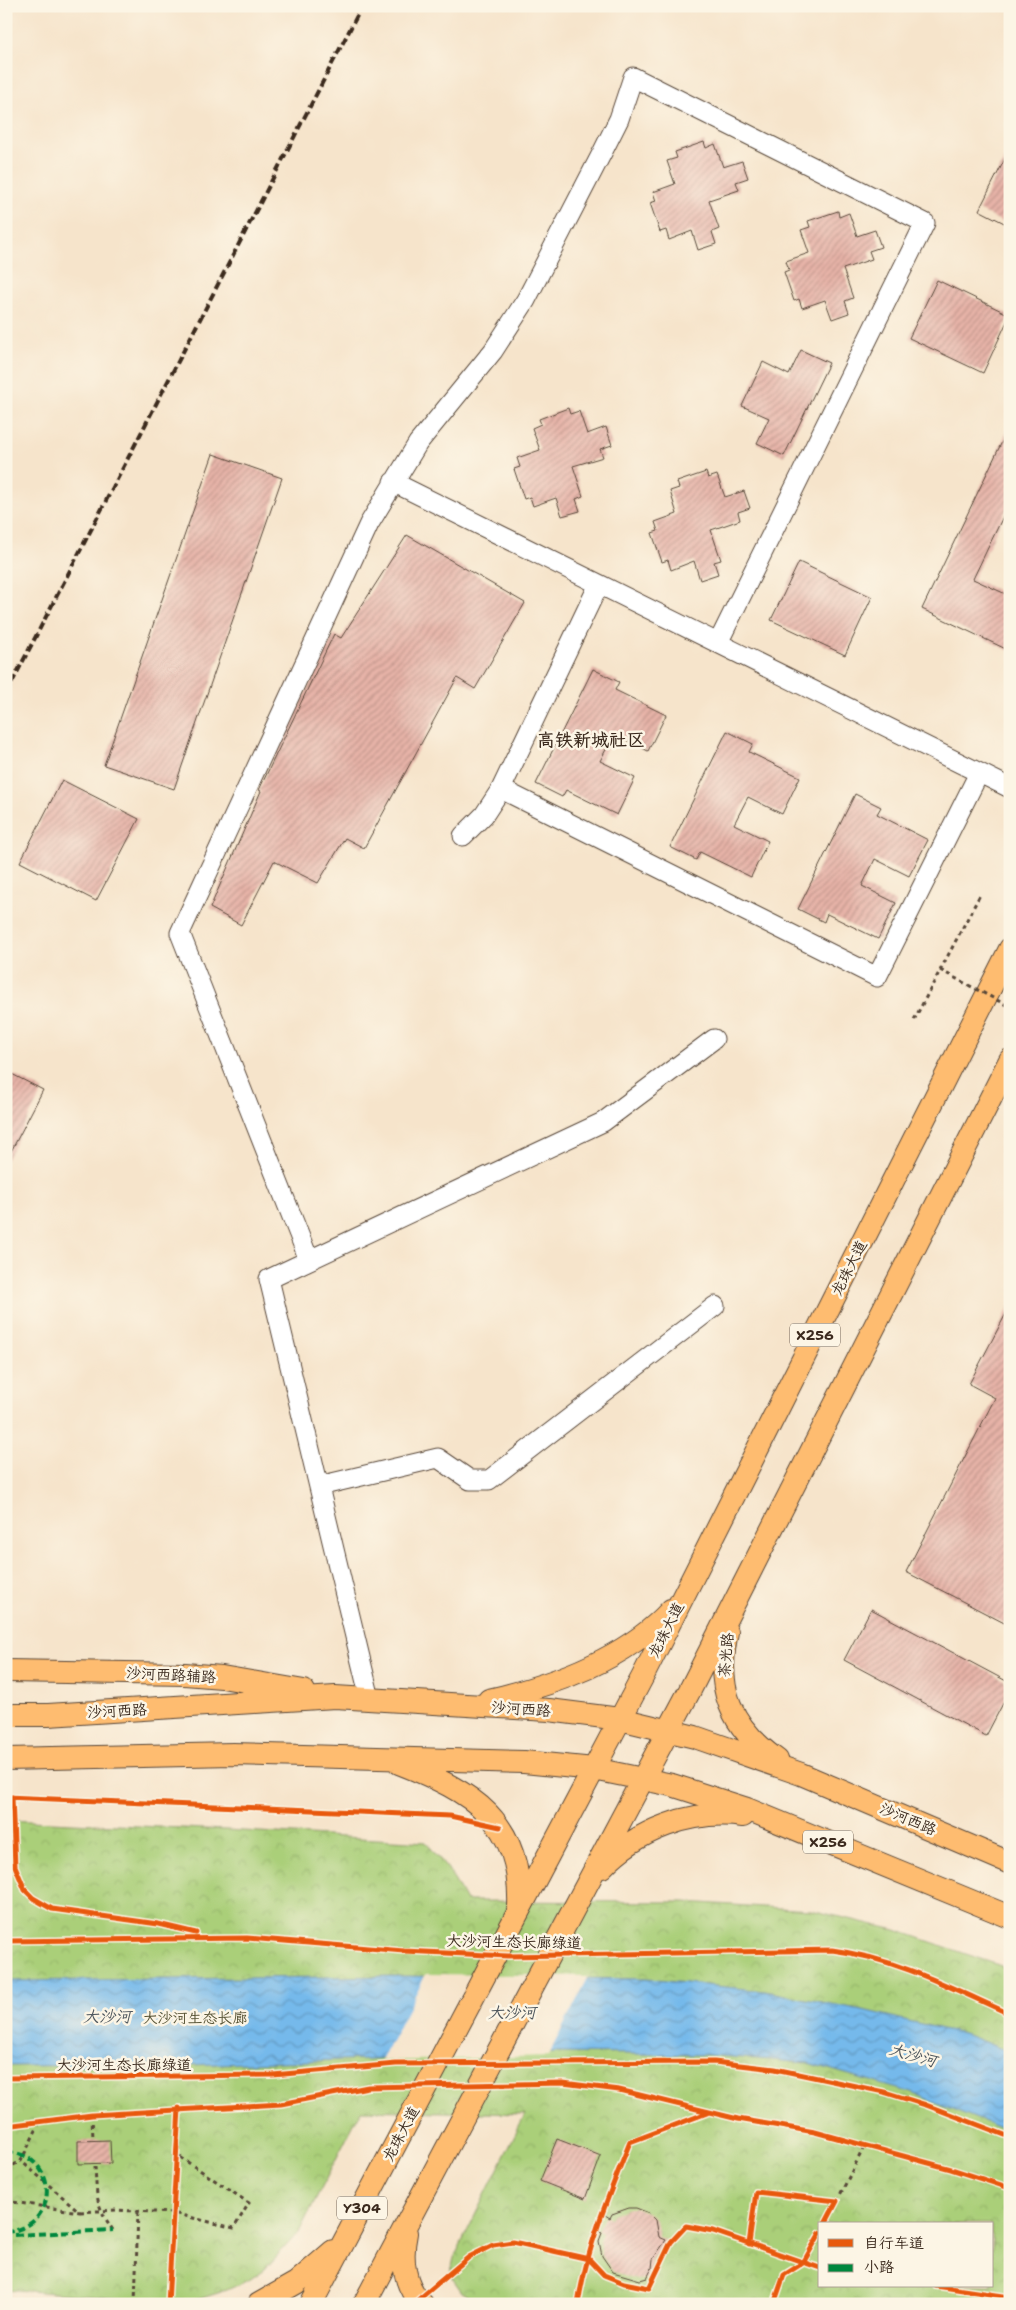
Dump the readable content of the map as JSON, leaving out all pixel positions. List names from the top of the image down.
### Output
{
  "streets": {
    "main road": [
      "龙珠大道",
      "X256",
      "茶光路",
      "沙河西路辅路",
      "沙河西路",
      "Y304"
    ],
    "cycle path": ["大沙河生态长廊绿道"]
  },
  "crossings": [
    ["龙珠大道", "X256"],
    ["龙珠大道", "沙河西路"],
    ["X256", "茶光路"],
    ["X256", "沙河西路"],
    ["茶光路", "沙河西路"],
    ["沙河西路辅路", "沙河西路"]
  ],
  "districts": ["高铁新城社区"],
  "water": ["大沙河"],
  "parks": ["大沙河生态长廊"],
  "legend": ["自行车道", "小路"]
}
